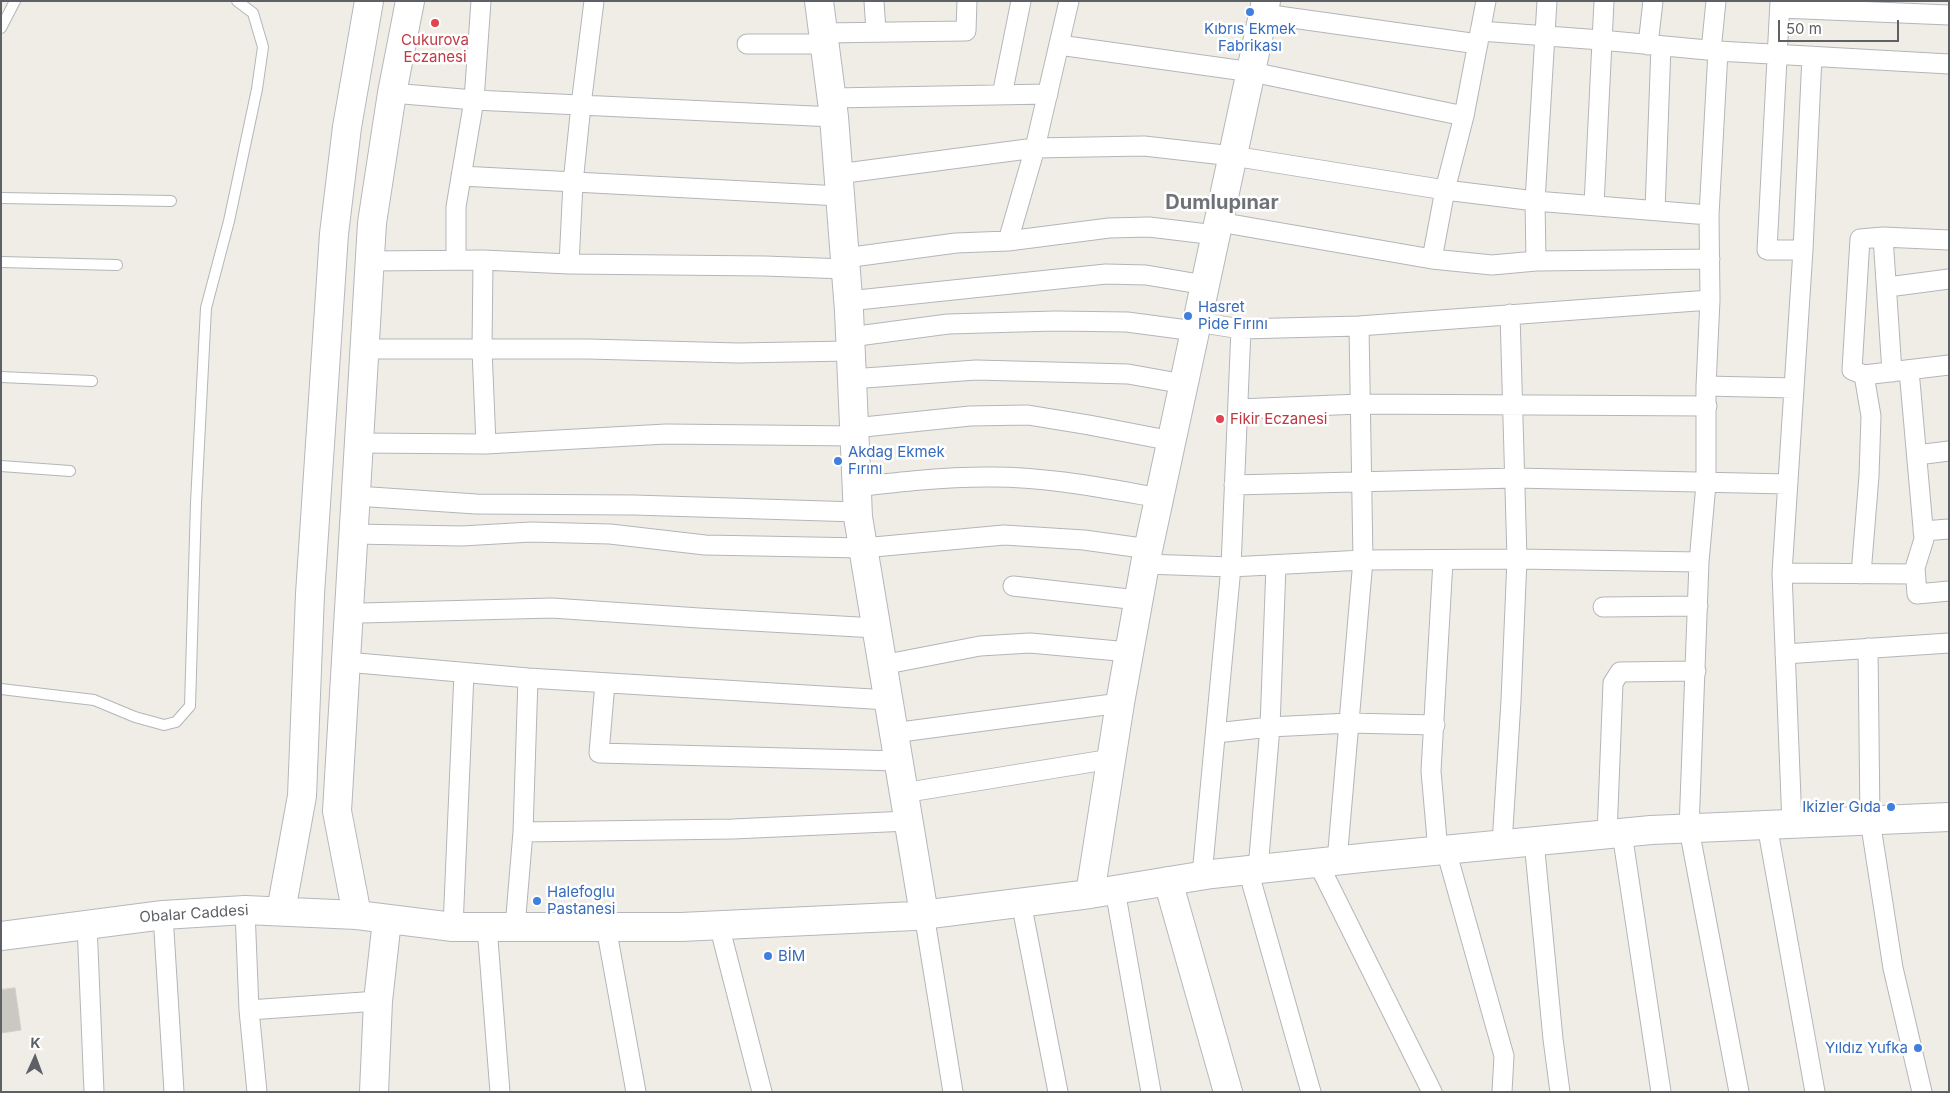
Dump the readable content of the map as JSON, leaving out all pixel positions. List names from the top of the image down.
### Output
{
  "streets": {
    "main road": ["Obalar Caddesi"]
  },
  "districts": ["Dumlupınar"],
  "places": [
    "Kıbrıs Ekmek Fabrikası",
    "Cukurova Eczanesi",
    "Hasret Pide Fırını",
    "Fikir Eczanesi",
    "Akdag Ekmek Fırını",
    "Ikizler Gıda",
    "Halefoglu Pastanesi",
    "BİM",
    "Yıldız Yufka"
  ],
  "scale_bar": "50 m",
  "north": "top"
}
